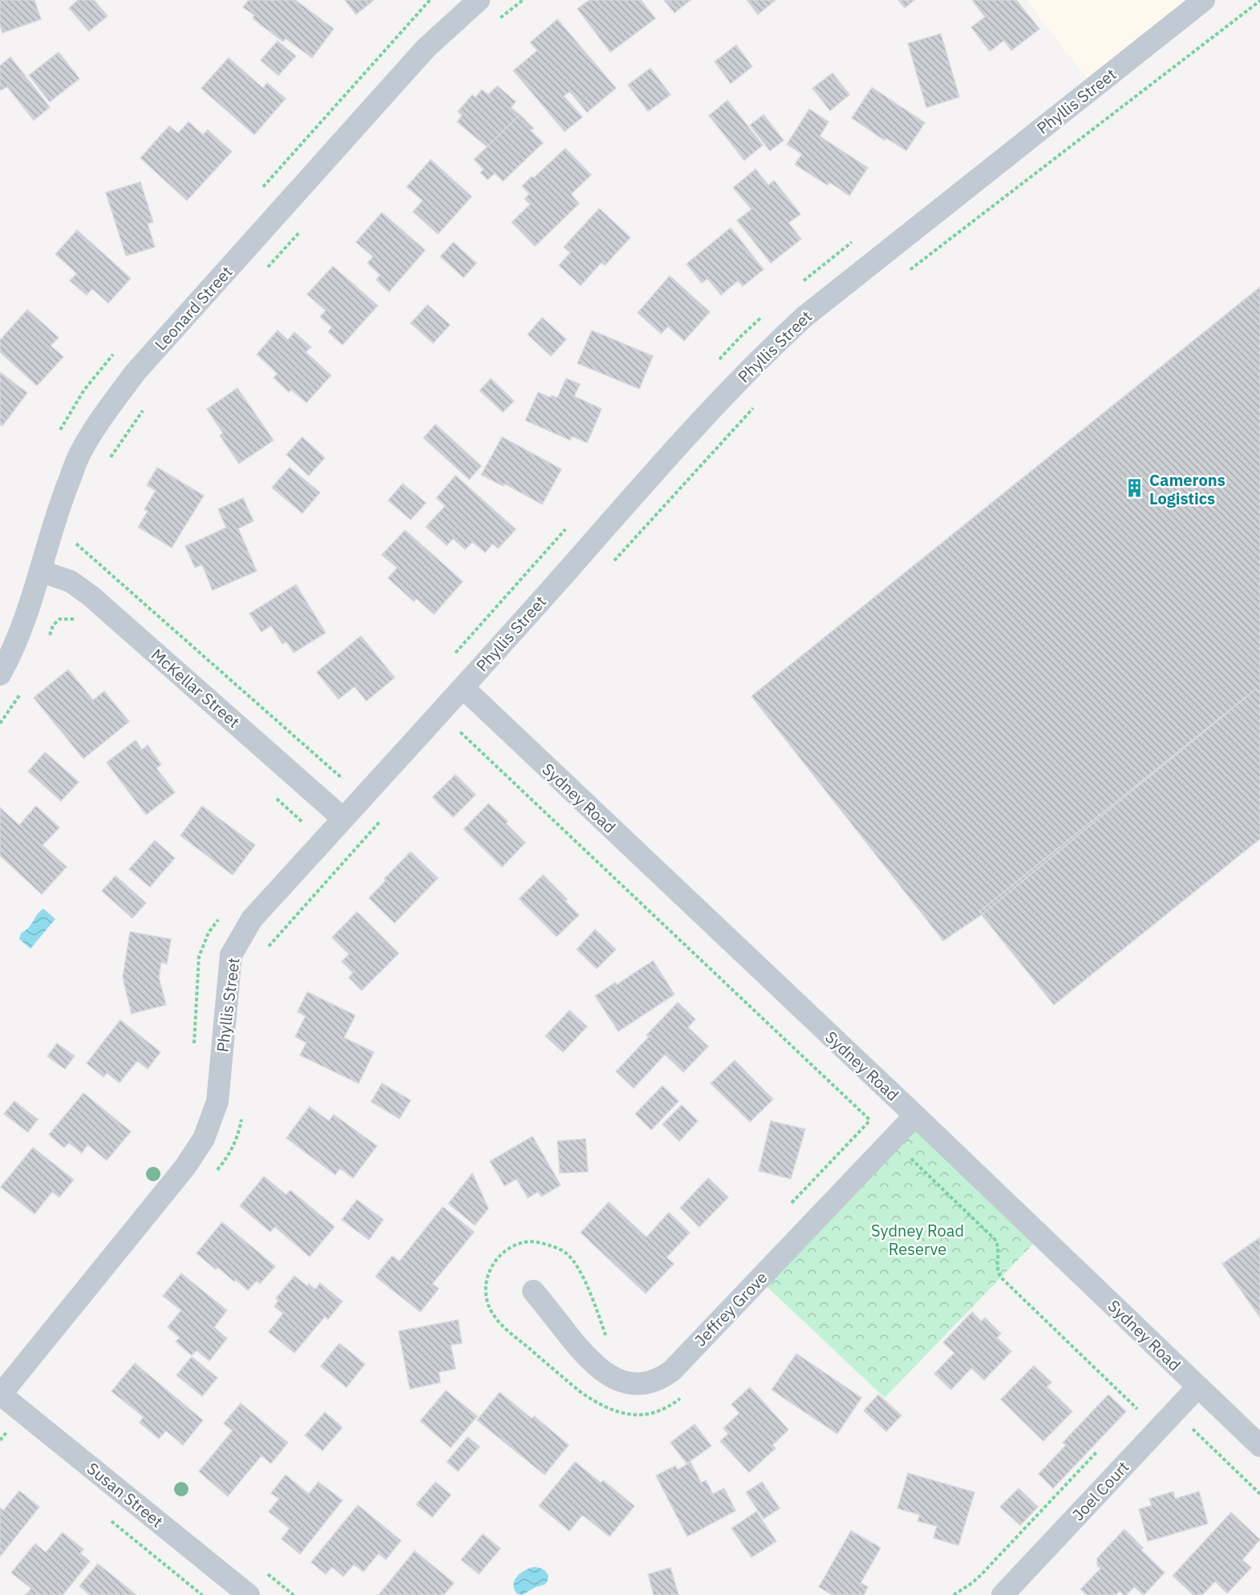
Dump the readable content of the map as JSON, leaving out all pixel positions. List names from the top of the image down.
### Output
{
  "streets": {
    "street": [
      "Phyllis Street",
      "Leonard Street",
      "McKellar Street",
      "Sydney Road",
      "Jeffrey Grove",
      "Joel Court",
      "Susan Street"
    ]
  },
  "crossings": [
    ["Phyllis Street", "McKellar Street"],
    ["Phyllis Street", "Sydney Road"],
    ["Phyllis Street", "Susan Street"],
    ["Leonard Street", "McKellar Street"],
    ["Sydney Road", "Jeffrey Grove"],
    ["Sydney Road", "Joel Court"]
  ],
  "parks": ["Sydney Road Reserve"],
  "places": {
    "building": ["Camerons Logistics"]
  }
}
